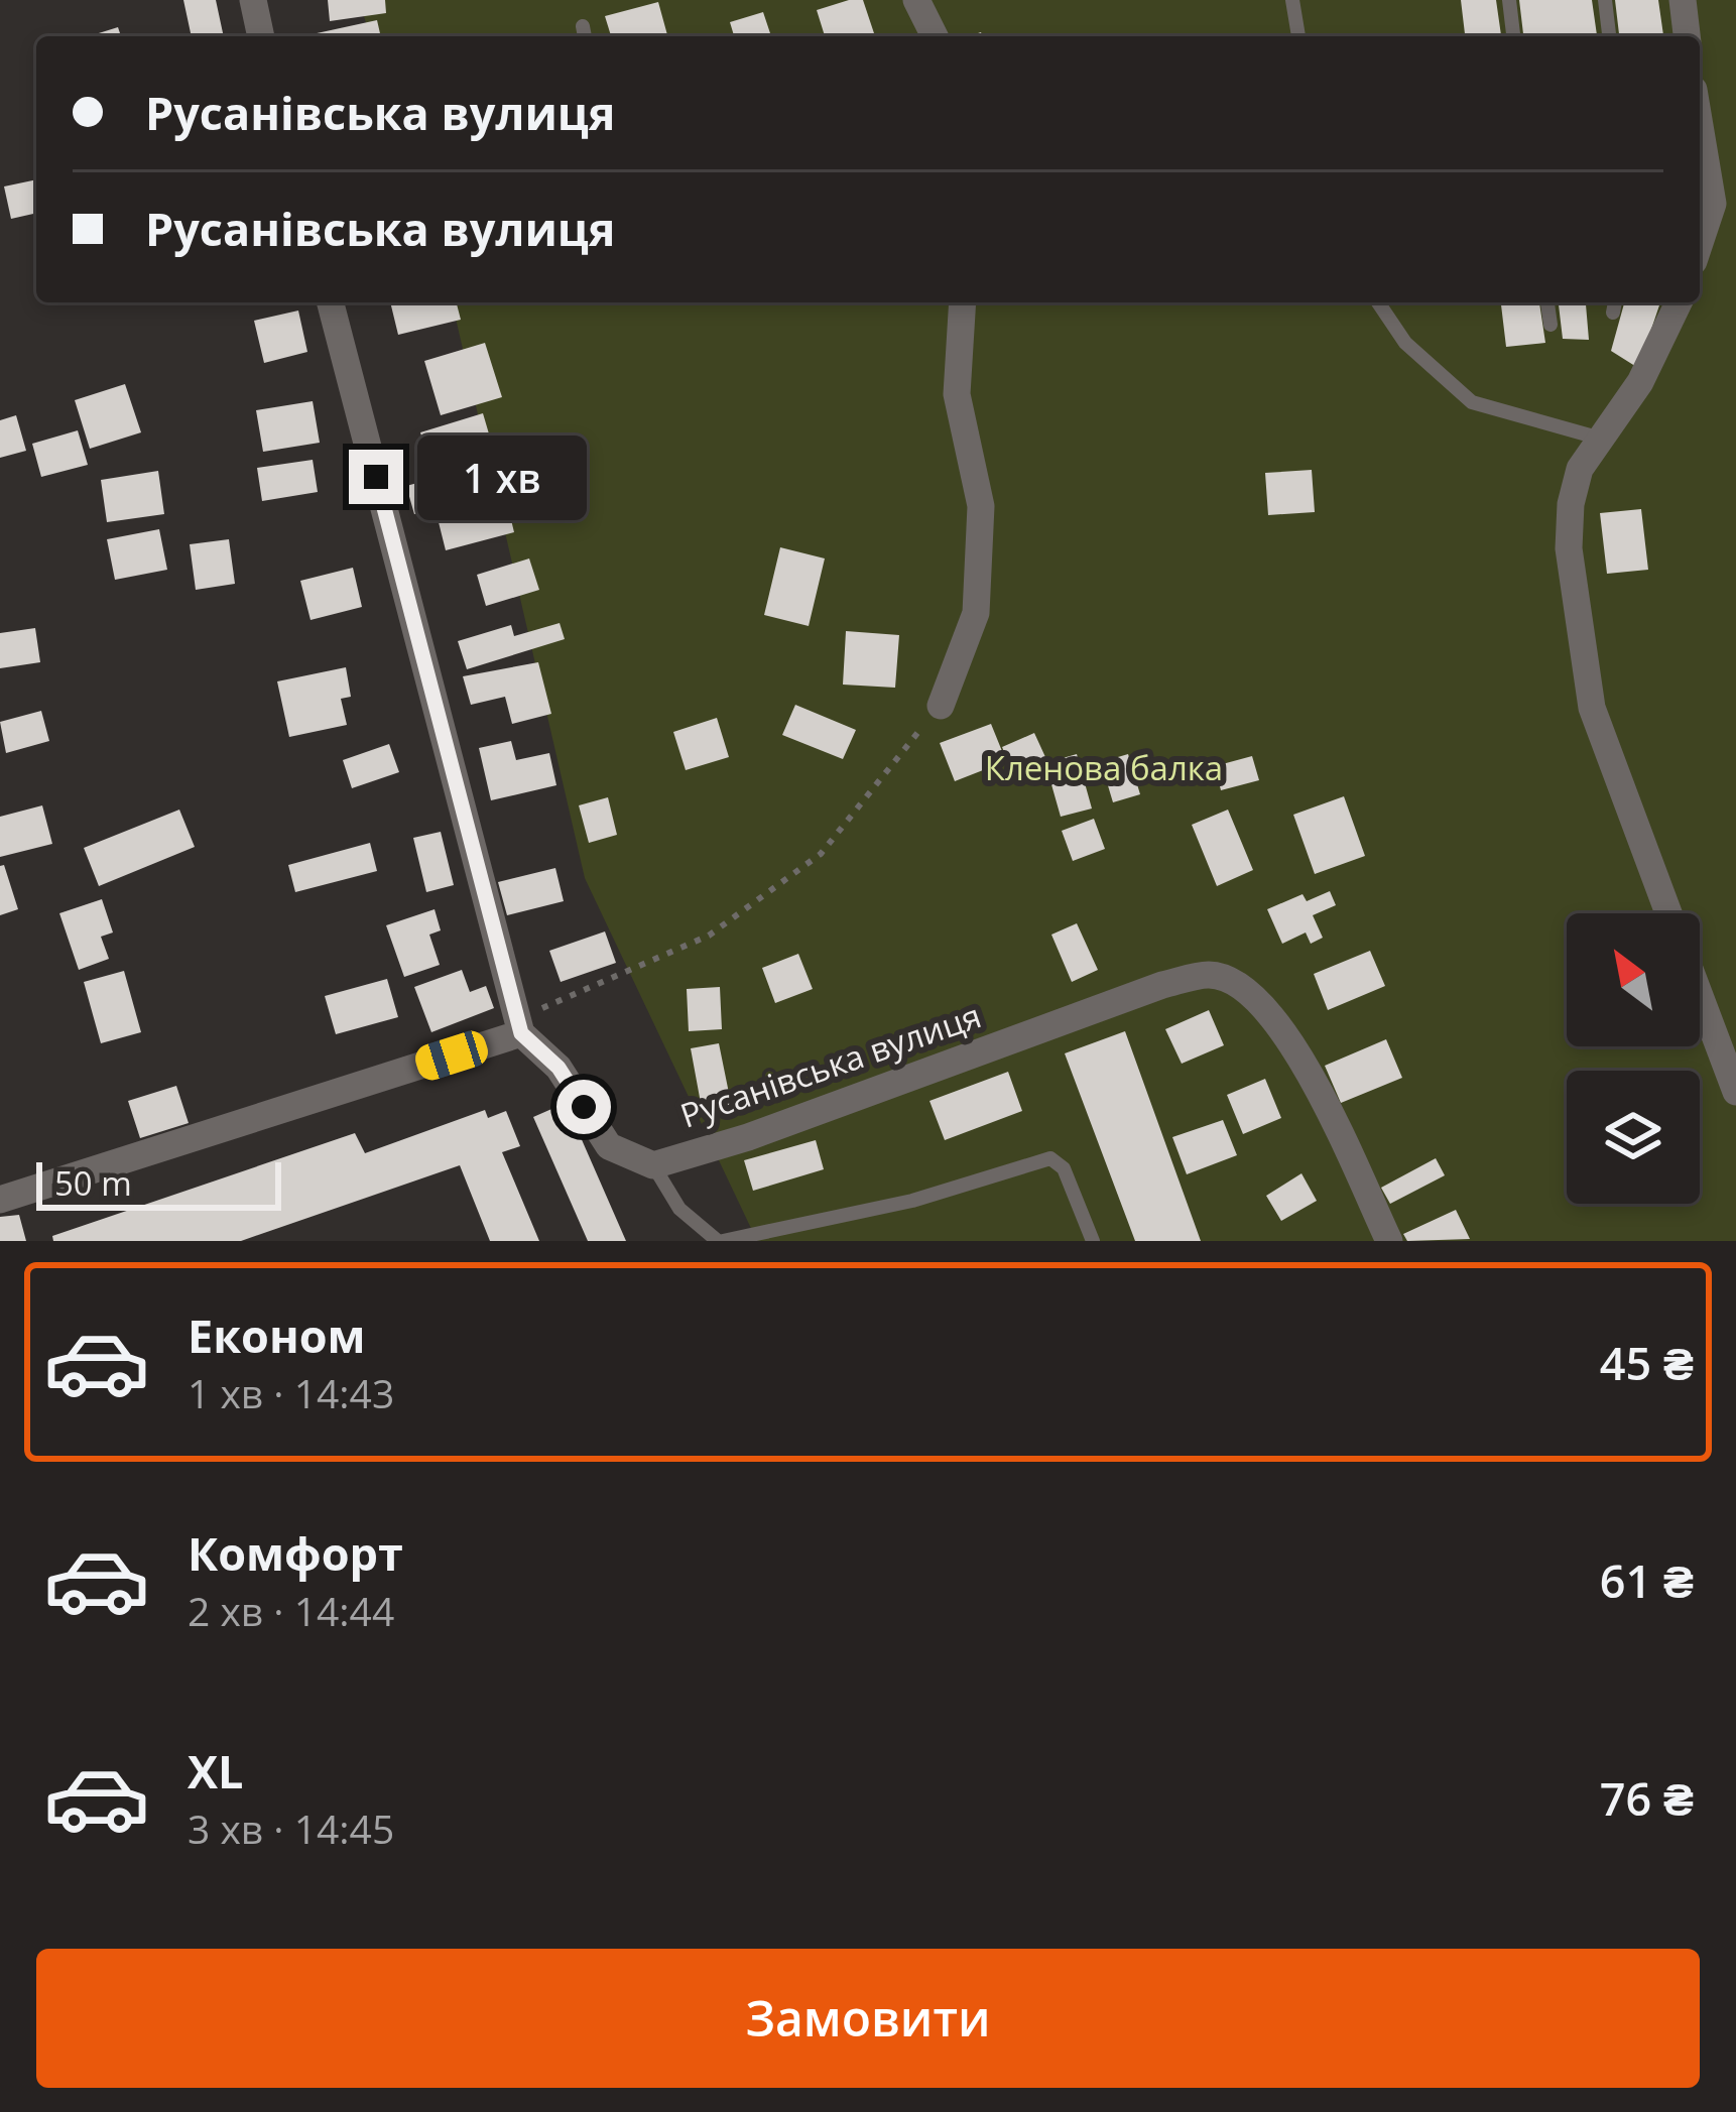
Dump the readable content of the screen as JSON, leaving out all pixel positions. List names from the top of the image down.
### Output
{
  "streets": {
    "street": ["Русанівська вулиця"]
  },
  "parks": ["Кленова балка"],
  "scale_bar": "50 m",
  "north": "top left",
  "page": {
    "banner": ["Русанівська вулиця", "Русанівська вулиця"],
    "bubble": "1 хв",
    "scale": "50 m",
    "list": [
      {
        "name": "Економ",
        "note": "1 хв · 14:43",
        "value": "45 ₴"
      },
      {
        "name": "Комфорт",
        "note": "2 хв · 14:44",
        "value": "61 ₴"
      },
      {
        "name": "XL",
        "note": "3 хв · 14:45",
        "value": "76 ₴"
      }
    ],
    "buttons": "Замовити"
  }
}
